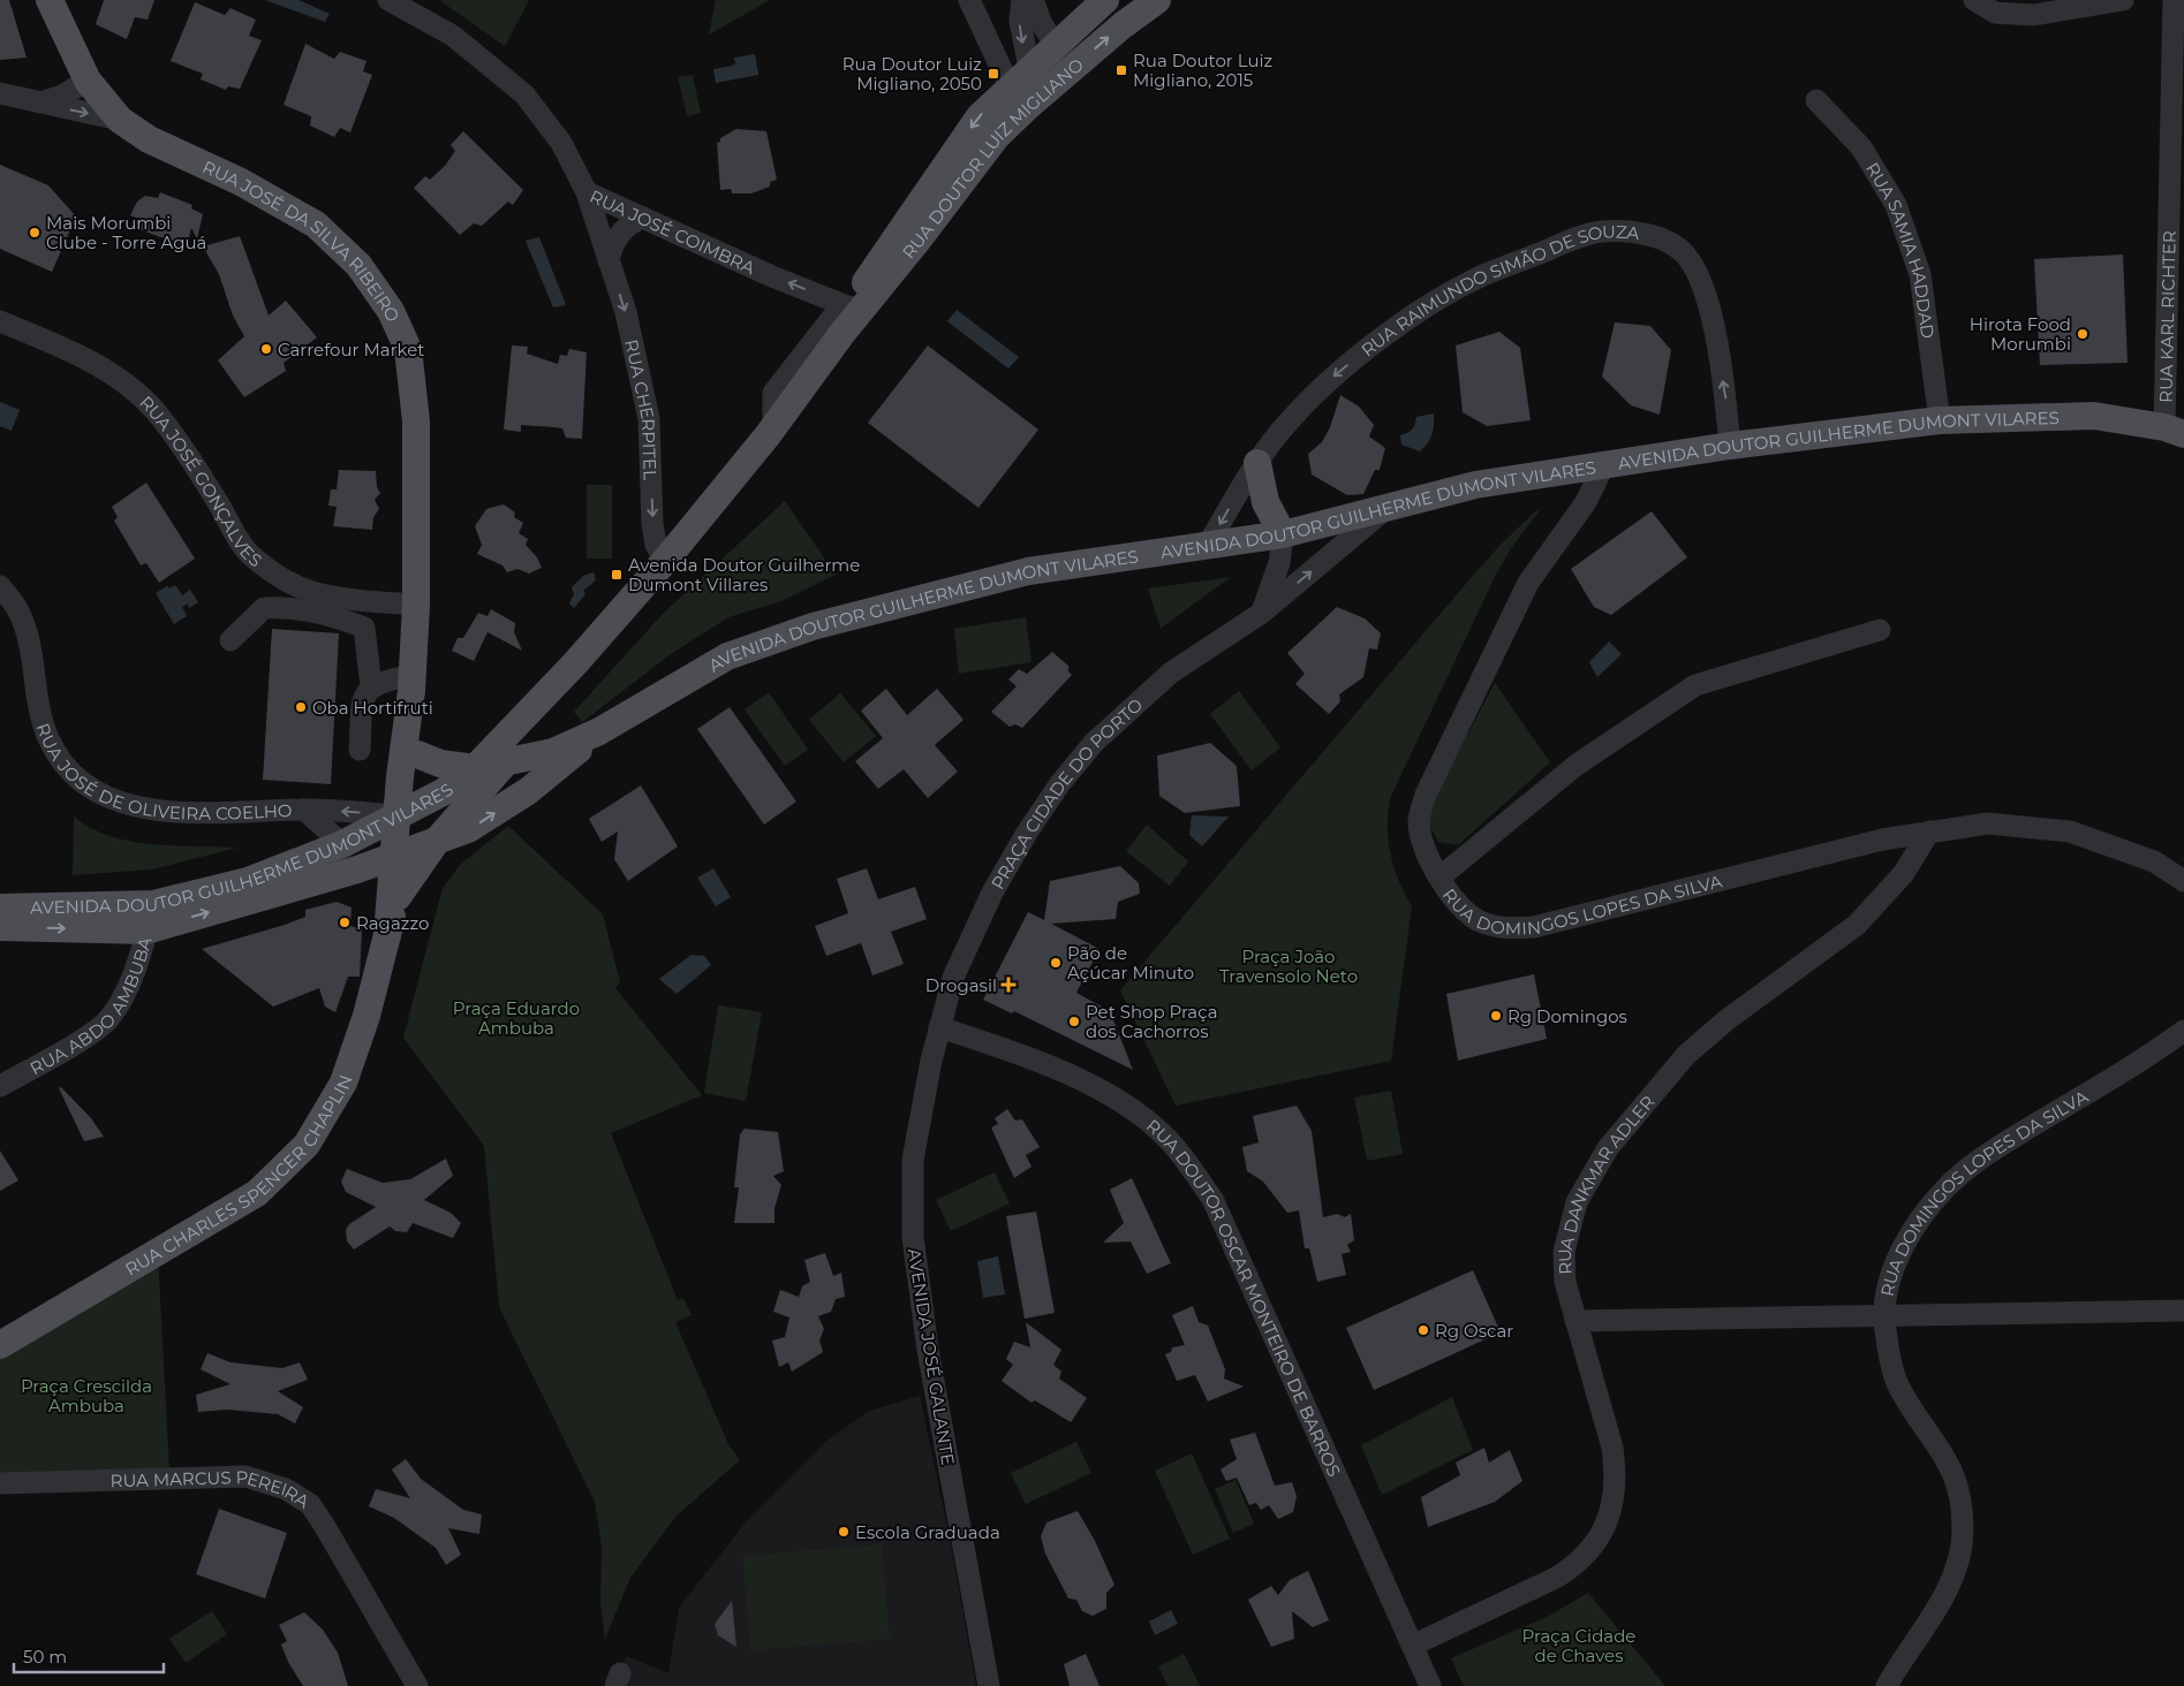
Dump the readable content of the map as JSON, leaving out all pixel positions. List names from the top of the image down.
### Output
{
  "streets": {
    "main road": [
      "RUA DOUTOR LUIZ MIGLIANO",
      "RUA JOSÉ DA SILVA RIBEIRO",
      "AVENIDA DOUTOR GUILHERME DUMONT VILARES",
      "RUA CHARLES SPENCER CHAPLIN"
    ],
    "street": [
      "RUA JOSÉ COIMBRA",
      "RUA SAMIA HADDAD",
      "RUA RAIMUNDO SIMÃO DE SOUZA",
      "RUA KARL RICHTER",
      "RUA CHERPITEL",
      "RUA JOSÉ GONÇALVES",
      "RUA JOSÉ DE OLIVEIRA COELHO",
      "PRAÇA CIDADE DO PORTO",
      "RUA DOMINGOS LOPES DA SILVA",
      "RUA ABDO AMBUBA",
      "RUA DANKMAR ADLER",
      "RUA DOUTOR OSCAR MONTEIRO DE BARROS",
      "AVENIDA JOSÉ GALANTE",
      "RUA MARCUS PEREIRA"
    ]
  },
  "crossings": [
    ["RUA DOUTOR LUIZ MIGLIANO", "RUA JOSÉ COIMBRA"],
    ["RUA DOUTOR LUIZ MIGLIANO", "RUA CHERPITEL"],
    ["RUA DOUTOR LUIZ MIGLIANO", "AVENIDA DOUTOR GUILHERME DUMONT VILARES"],
    ["RUA JOSÉ COIMBRA", "RUA CHERPITEL"],
    ["RUA JOSÉ DA SILVA RIBEIRO", "AVENIDA DOUTOR GUILHERME DUMONT VILARES"],
    ["RUA JOSÉ DA SILVA RIBEIRO", "RUA JOSÉ GONÇALVES"],
    ["RUA JOSÉ DA SILVA RIBEIRO", "RUA JOSÉ DE OLIVEIRA COELHO"],
    ["RUA JOSÉ DA SILVA RIBEIRO", "RUA CHARLES SPENCER CHAPLIN"],
    ["RUA SAMIA HADDAD", "AVENIDA DOUTOR GUILHERME DUMONT VILARES"],
    ["RUA RAIMUNDO SIMÃO DE SOUZA", "AVENIDA DOUTOR GUILHERME DUMONT VILARES"],
    ["RUA KARL RICHTER", "AVENIDA DOUTOR GUILHERME DUMONT VILARES"],
    ["AVENIDA DOUTOR GUILHERME DUMONT VILARES", "RUA JOSÉ DE OLIVEIRA COELHO"],
    ["AVENIDA DOUTOR GUILHERME DUMONT VILARES", "PRAÇA CIDADE DO PORTO"],
    ["AVENIDA DOUTOR GUILHERME DUMONT VILARES", "RUA DOMINGOS LOPES DA SILVA"],
    ["AVENIDA DOUTOR GUILHERME DUMONT VILARES", "RUA ABDO AMBUBA"],
    ["AVENIDA DOUTOR GUILHERME DUMONT VILARES", "RUA CHARLES SPENCER CHAPLIN"],
    ["RUA JOSÉ DE OLIVEIRA COELHO", "RUA CHARLES SPENCER CHAPLIN"],
    ["PRAÇA CIDADE DO PORTO", "RUA DOUTOR OSCAR MONTEIRO DE BARROS"],
    ["PRAÇA CIDADE DO PORTO", "AVENIDA JOSÉ GALANTE"],
    ["RUA DOMINGOS LOPES DA SILVA", "RUA DANKMAR ADLER"],
    ["RUA DANKMAR ADLER", "RUA DOUTOR OSCAR MONTEIRO DE BARROS"],
    ["RUA DOUTOR OSCAR MONTEIRO DE BARROS", "AVENIDA JOSÉ GALANTE"]
  ],
  "one_way": ["RUA JOSÉ COIMBRA", "RUA CHERPITEL"],
  "parks": [
    "Praça João Travensolo Neto",
    "Praça Eduardo Ambuba",
    "Praça Crescilda Ambuba",
    "Praça Cidade de Chaves"
  ],
  "places": {
    "transit": ["Rua Doutor Luiz Migliano, 2015", "Rua Doutor Luiz Migliano, 2050", "Avenida Doutor Guilherme Dumont Villares"],
    "other": [
      "Mais Morumbi Clube - Torre Aguá",
      "Hirota Food Morumbi",
      "Carrefour Market",
      "Oba Hortifruti",
      "Ragazzo",
      "Pão de Açúcar Minuto",
      "Rg Domingos",
      "Pet Shop Praça dos Cachorros",
      "Rg Oscar",
      "Escola Graduada"
    ],
    "health": ["Drogasil"]
  },
  "scale_bar": "50 m"
}
